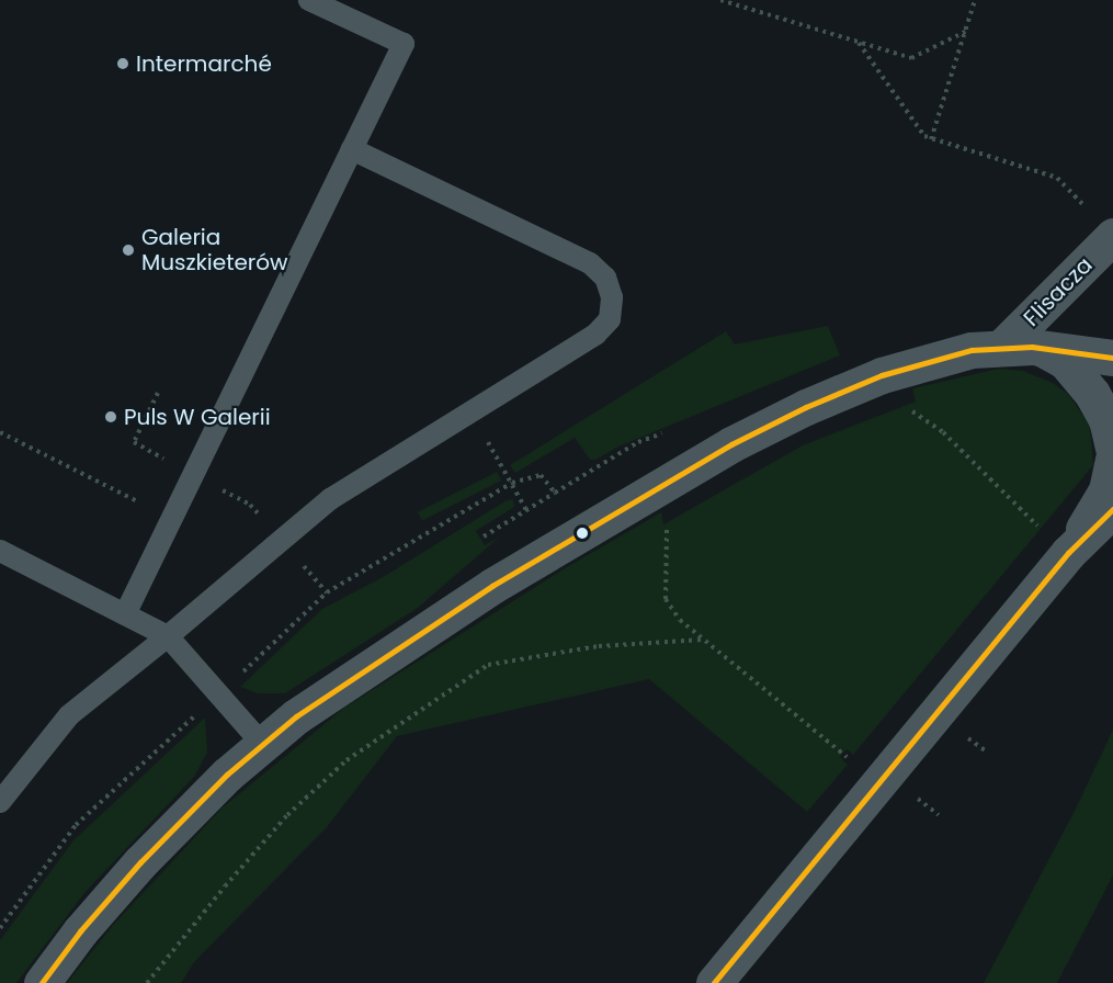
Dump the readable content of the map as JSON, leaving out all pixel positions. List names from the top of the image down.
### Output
{
  "streets": {
    "street": ["Flisacza"]
  },
  "places": ["Intermarché", "Galeria Muszkieterów", "Puls W Galerii"]
}
